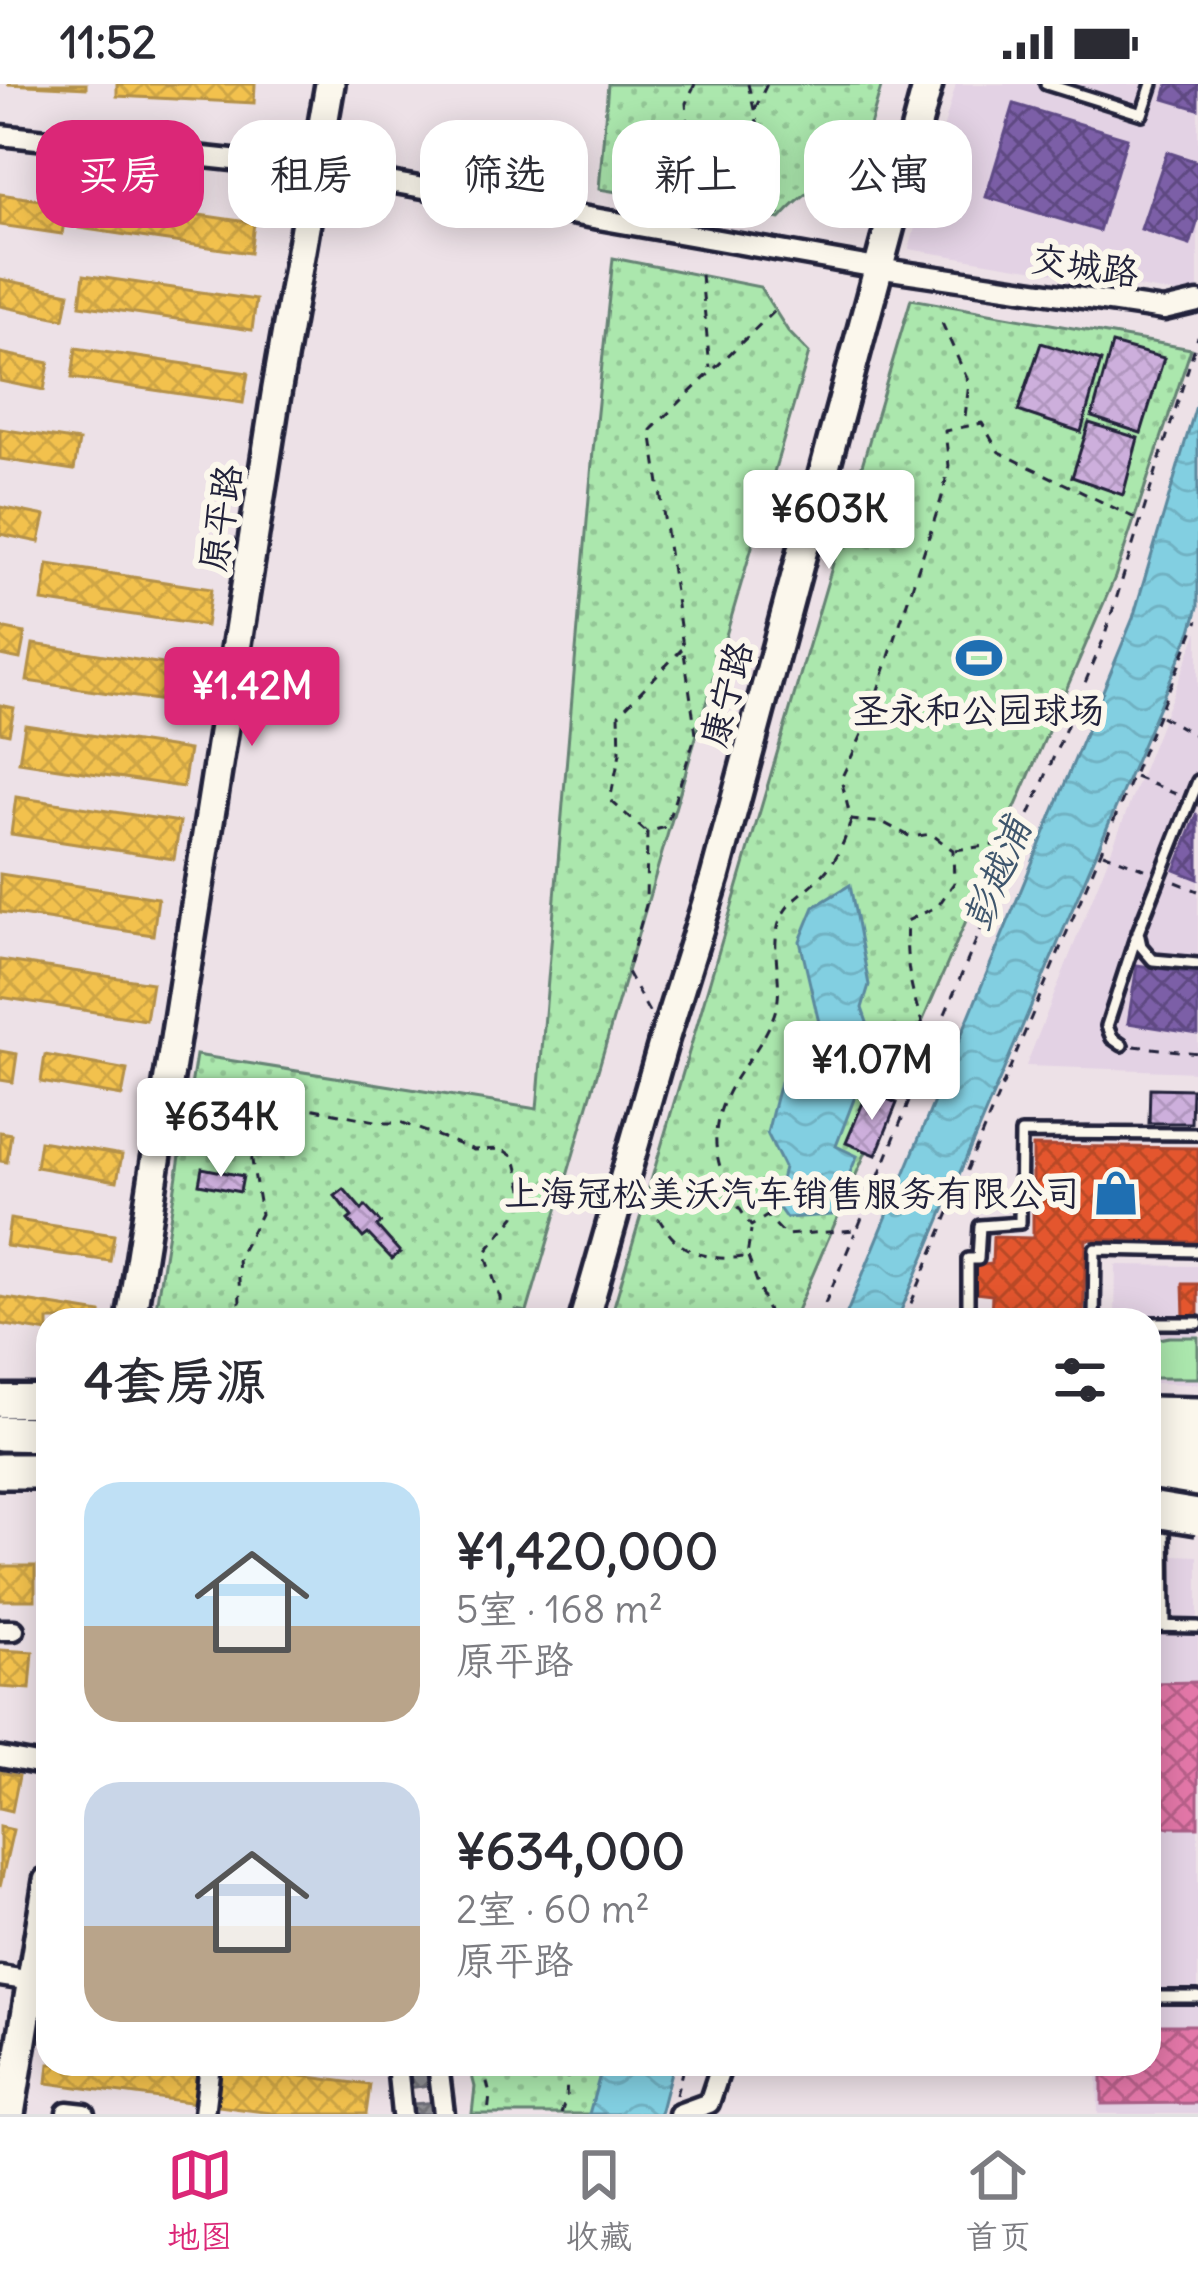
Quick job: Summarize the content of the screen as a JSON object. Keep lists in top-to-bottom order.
{
  "streets": {
    "street": ["交城路", "原平路", "康宁路"]
  },
  "crossings": [
    ["交城路", "康宁路"]
  ],
  "water": ["彭越浦"],
  "places": {
    "sports": ["圣永和公园球场"],
    "shop": ["上海冠松美沃汽车销售服务有限公司"]
  },
  "page": {
    "status": "11:52",
    "chip": [
      "买房",
      "租房",
      "筛选",
      "新上",
      "公寓"
    ],
    "price": [
      "¥603K",
      "¥1.42M",
      "¥1.07M",
      "¥634K"
    ],
    "heading": "4套房源",
    "list": [
      {
        "name": "¥1,420,000",
        "note": "5室 · 168 m² · 原平路"
      },
      {
        "name": "¥634,000",
        "note": "2室 · 60 m² · 原平路"
      }
    ],
    "tabs": ["地图", "收藏", "首页"]
  }
}
